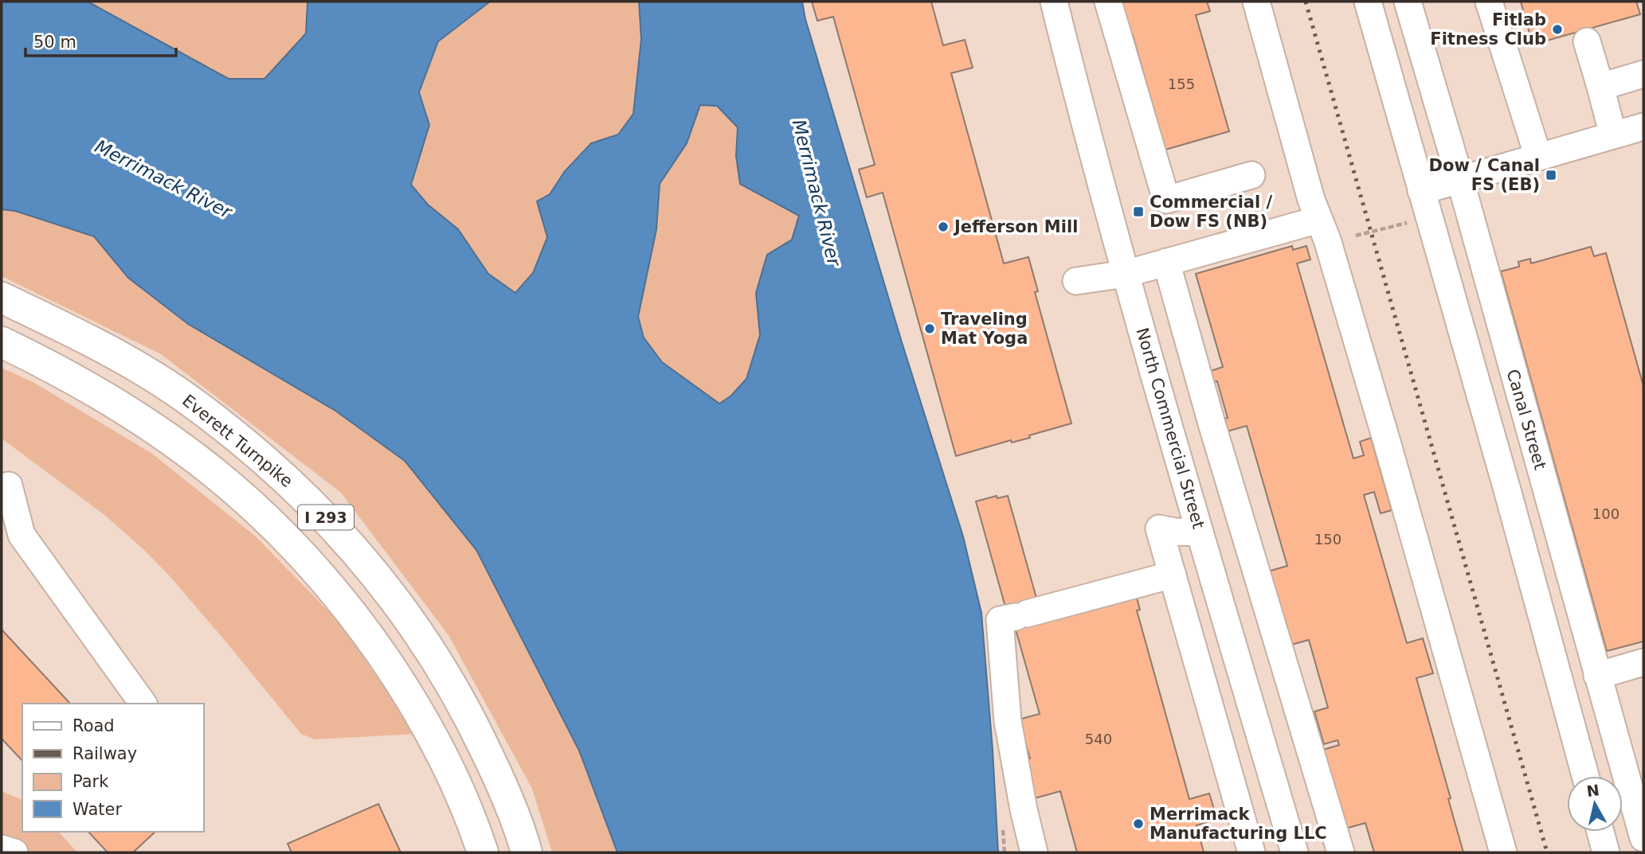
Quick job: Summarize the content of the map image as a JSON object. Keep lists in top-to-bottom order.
{
  "streets": {
    "highway": ["Everett Turnpike", "I 293"],
    "street": ["Canal Street", "North Commercial Street"]
  },
  "water": ["Merrimack River"],
  "places": {
    "other": [
      "Fitlab Fitness Club",
      "Jefferson Mill",
      "Traveling Mat Yoga",
      "Merrimack Manufacturing LLC"
    ],
    "transit": ["Dow / Canal FS (EB)", "Commercial / Dow FS (NB)"]
  },
  "house_numbers": [
    "155",
    "100",
    "150",
    "540"
  ],
  "legend": [
    "Road",
    "Railway",
    "Park",
    "Water"
  ],
  "scale_bar": "50 m",
  "north": "top"
}
